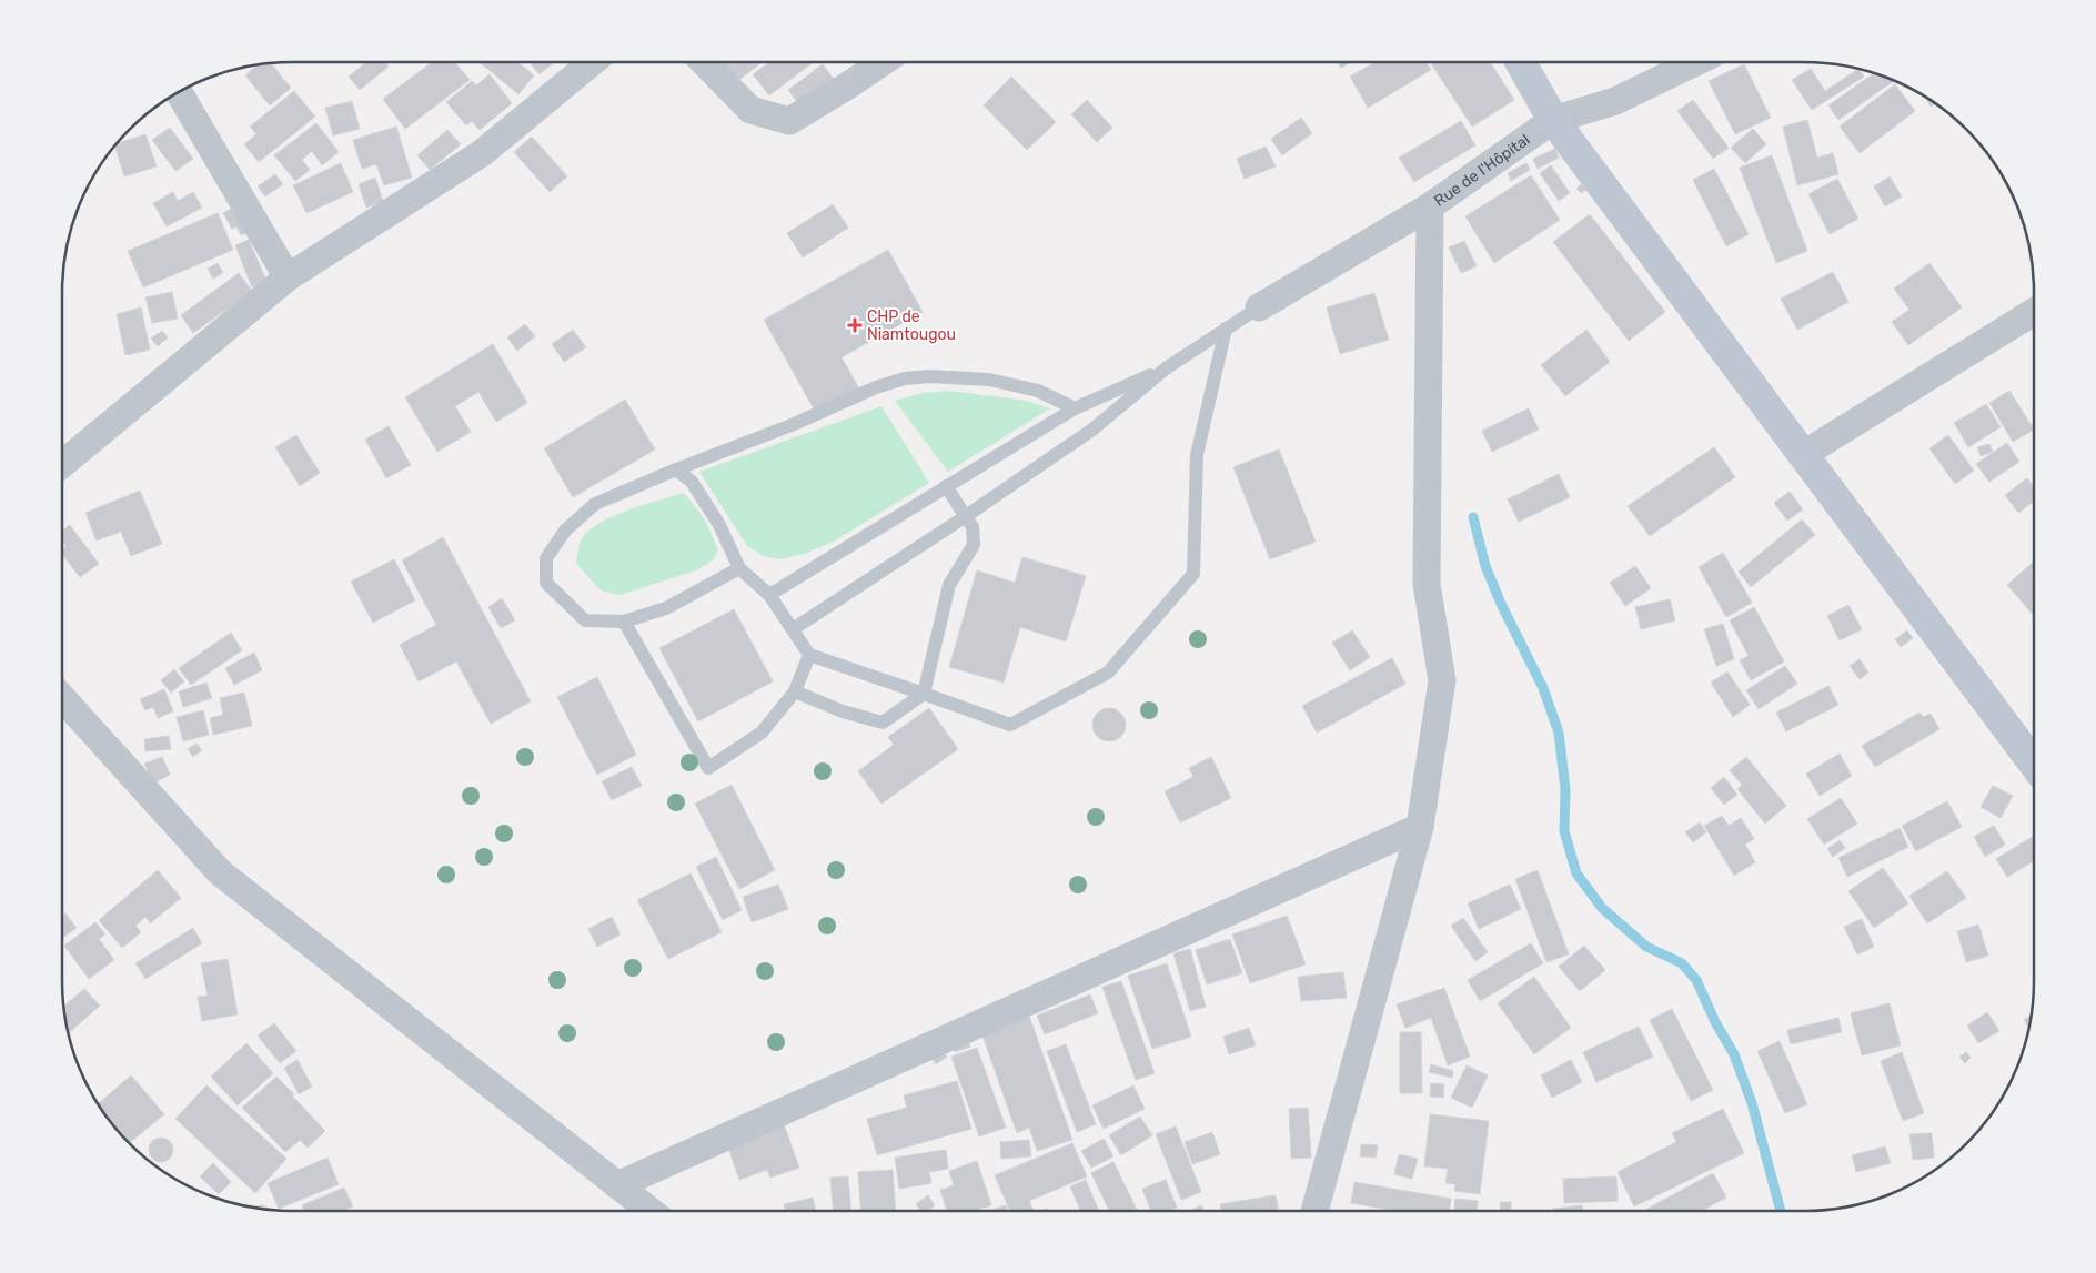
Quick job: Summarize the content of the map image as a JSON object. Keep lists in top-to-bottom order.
{
  "streets": {
    "street": ["Rue de l'Hôpital"]
  },
  "places": {
    "health": ["CHP de Niamtougou"]
  }
}
